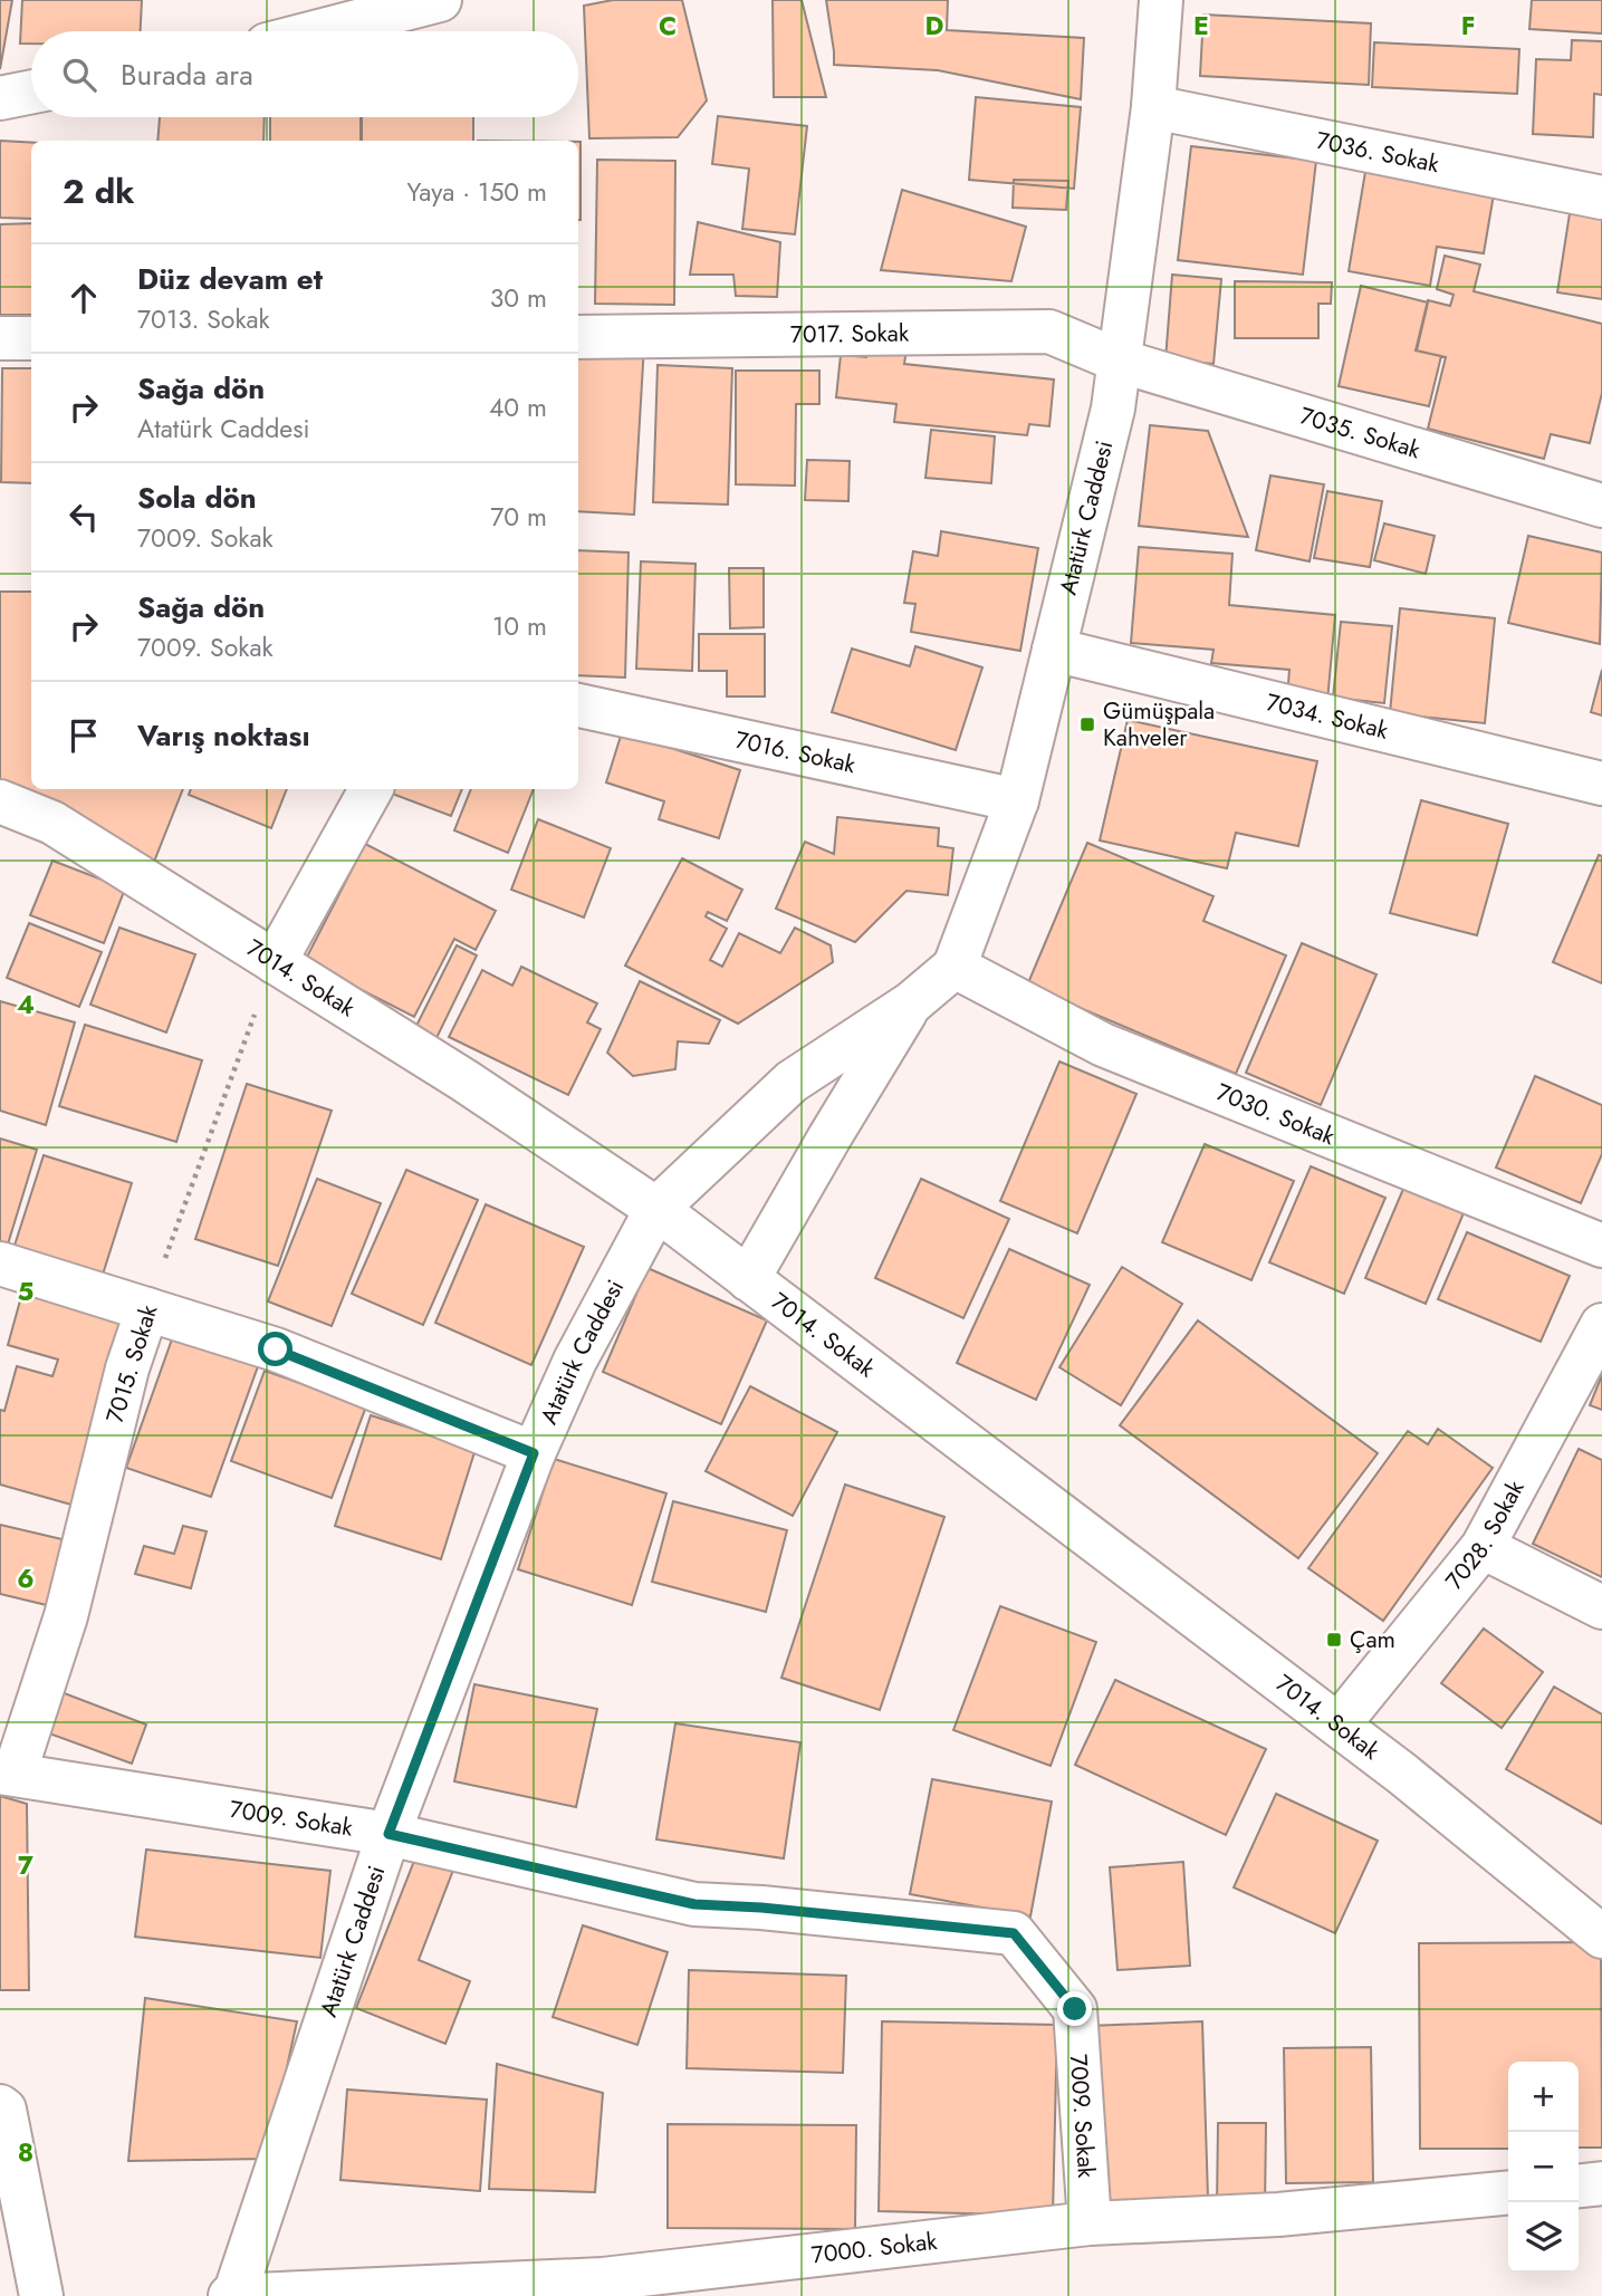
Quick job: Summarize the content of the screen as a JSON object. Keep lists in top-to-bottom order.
{
  "streets": {
    "street": [
      "7036. Sokak",
      "7017. Sokak",
      "7035. Sokak",
      "Atatürk Caddesi",
      "7034. Sokak",
      "7016. Sokak",
      "7014. Sokak",
      "7030. Sokak",
      "7015. Sokak",
      "7028. Sokak",
      "7009. Sokak",
      "7000. Sokak"
    ]
  },
  "crossings": [
    ["7036. Sokak", "Atatürk Caddesi"],
    ["7017. Sokak", "7035. Sokak"],
    ["7017. Sokak", "Atatürk Caddesi"],
    ["7035. Sokak", "Atatürk Caddesi"],
    ["Atatürk Caddesi", "7034. Sokak"],
    ["Atatürk Caddesi", "7016. Sokak"],
    ["Atatürk Caddesi", "7014. Sokak"],
    ["Atatürk Caddesi", "7030. Sokak"],
    ["Atatürk Caddesi", "7009. Sokak"],
    ["Atatürk Caddesi", "7000. Sokak"],
    ["7014. Sokak", "7015. Sokak"],
    ["7014. Sokak", "7028. Sokak"],
    ["7015. Sokak", "7009. Sokak"],
    ["7009. Sokak", "7000. Sokak"]
  ],
  "places": {
    "transit": ["Gümüşpala Kahveler", "Çam"]
  },
  "page": {
    "search": "Burada ara",
    "heading": ["2 dk", "Yaya · 150 m"],
    "list": [
      ["Düz devam et", "7013. Sokak", "30 m"],
      ["Sağa dön", "Atatürk Caddesi", "40 m"],
      ["Sola dön", "7009. Sokak", "70 m"],
      ["Sağa dön", "7009. Sokak", "10 m"],
      "Varış noktası"
    ],
    "map_buttons": ["+", "−"]
  },
  "grid": {
    "columns": [
      "C",
      "D",
      "E",
      "F"
    ],
    "rows": [
      "4",
      "5",
      "6",
      "7",
      "8"
    ]
  }
}
